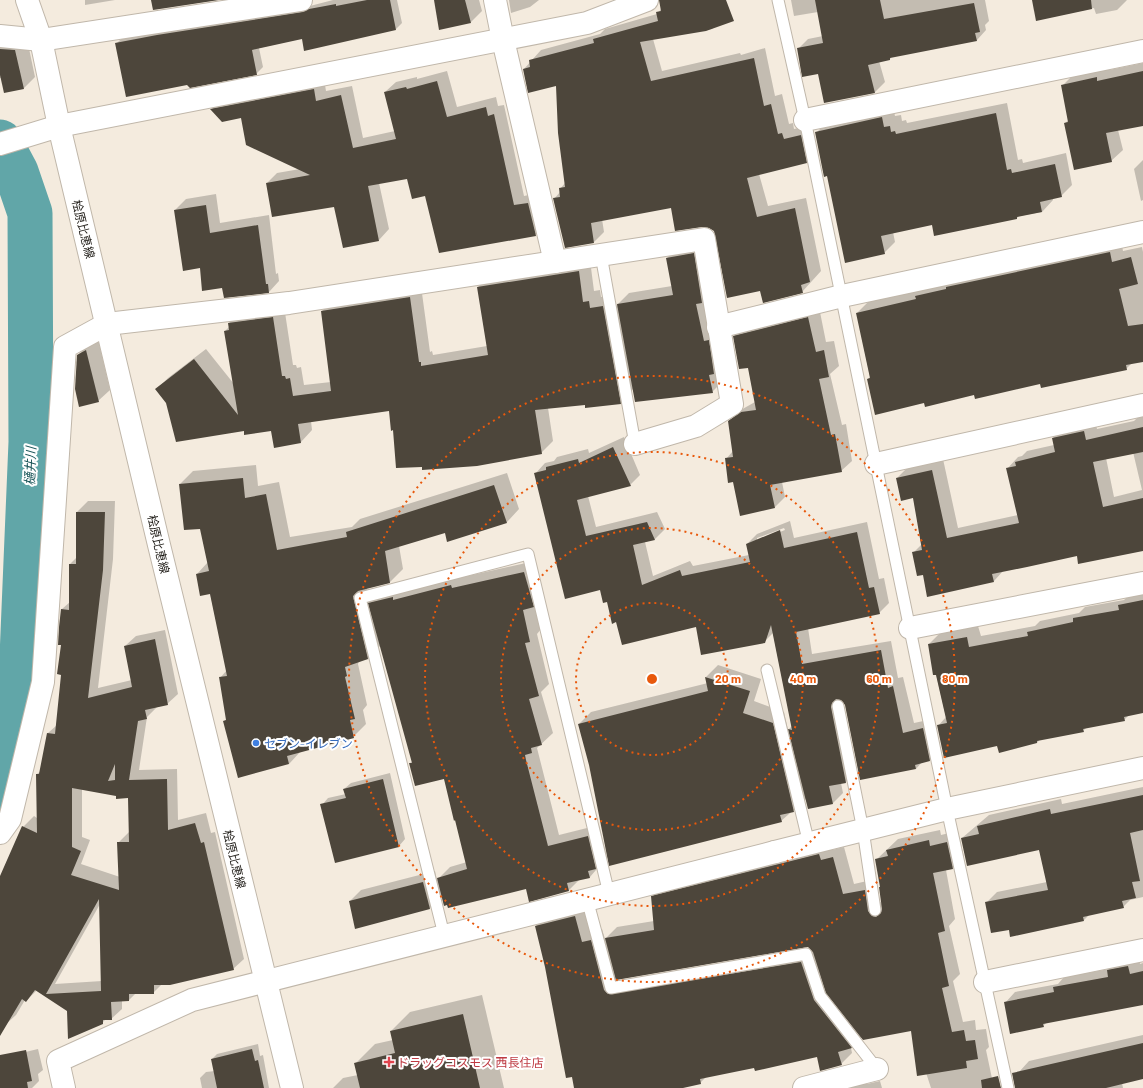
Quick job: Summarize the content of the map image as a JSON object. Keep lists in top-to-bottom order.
{
  "streets": {
    "street": ["桧原比恵線"]
  },
  "water": ["樋井川"],
  "places": {
    "other": ["セブン-イレブン"],
    "health": ["ドラッグコスモス 西長住店"]
  },
  "rings": [
    "20 m",
    "40 m",
    "60 m",
    "80 m"
  ]
}
